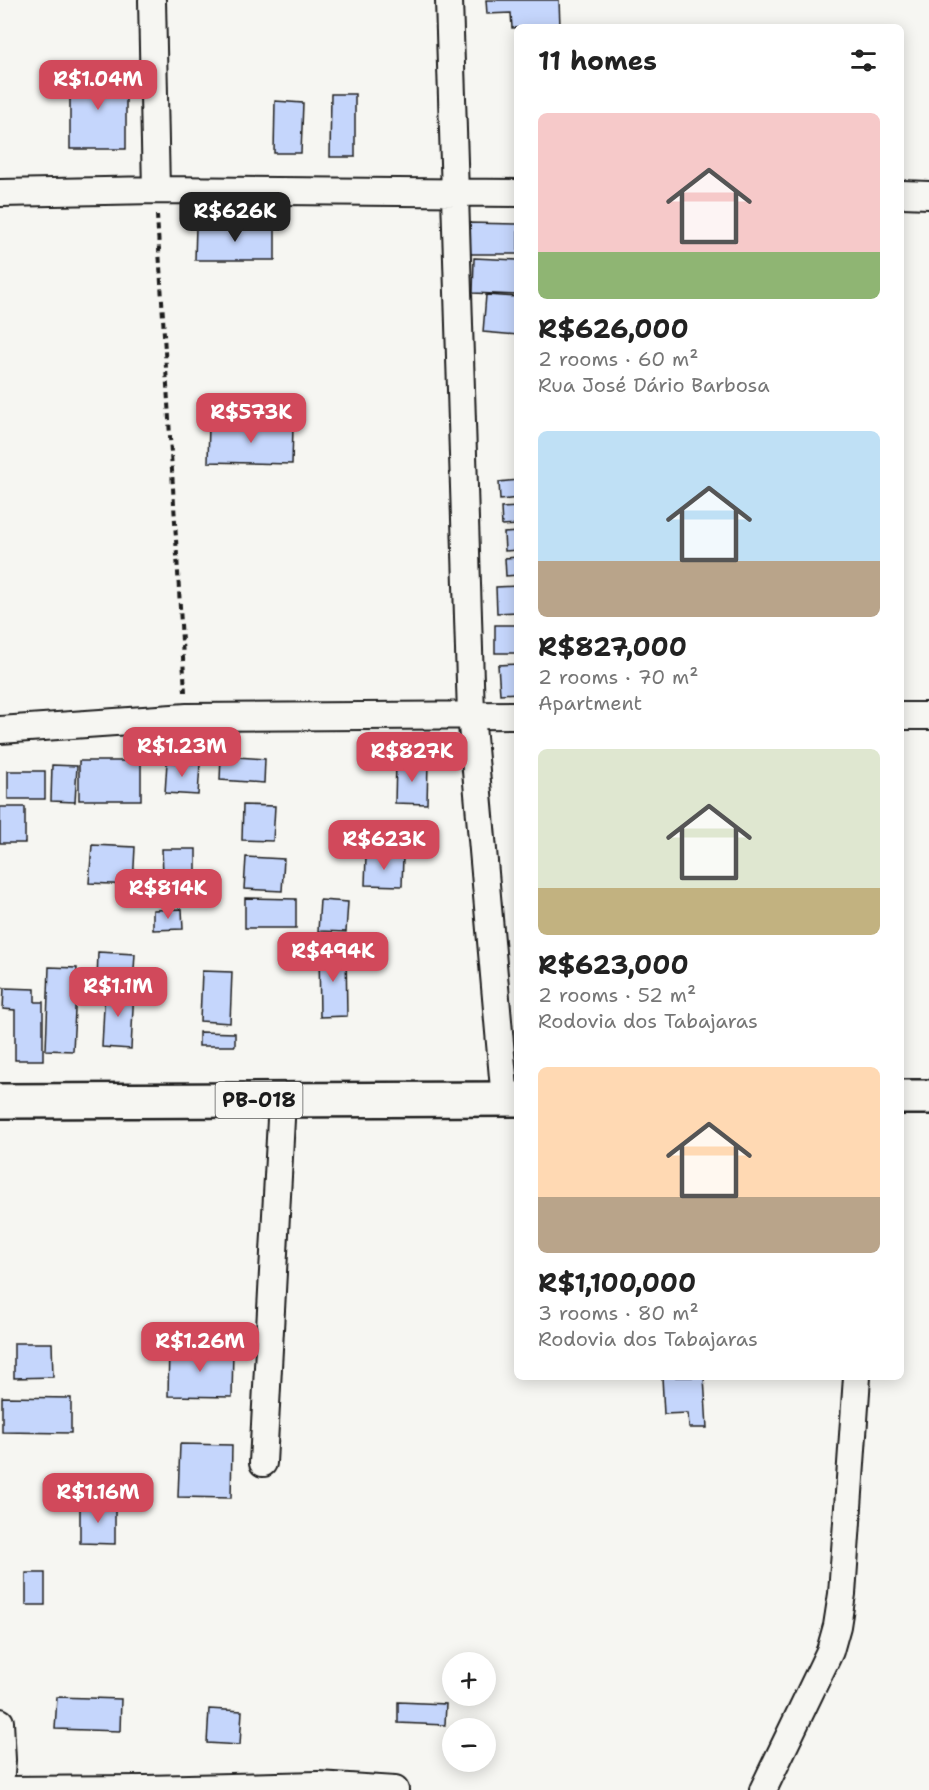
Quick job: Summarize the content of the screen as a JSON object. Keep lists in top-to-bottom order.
{
  "streets": {
    "main road": ["PB-018"]
  },
  "page": {
    "heading": "11 homes",
    "price": [
      "R$1.04M",
      "R$626K",
      "R$573K",
      "R$1.23M",
      "R$827K",
      "R$623K",
      "R$814K",
      "R$494K",
      "R$1.1M",
      "R$1.26M",
      "R$1.16M"
    ],
    "list": [
      {
        "name": "R$626,000",
        "note": "2 rooms · 60 m² · Rua José Dário Barbosa"
      },
      {
        "name": "R$827,000",
        "note": "2 rooms · 70 m² · Apartment"
      },
      {
        "name": "R$623,000",
        "note": "2 rooms · 52 m² · Rodovia dos Tabajaras"
      },
      {
        "name": "R$1,100,000",
        "note": "3 rooms · 80 m² · Rodovia dos Tabajaras"
      }
    ],
    "map_buttons": ["+", "−"]
  }
}
